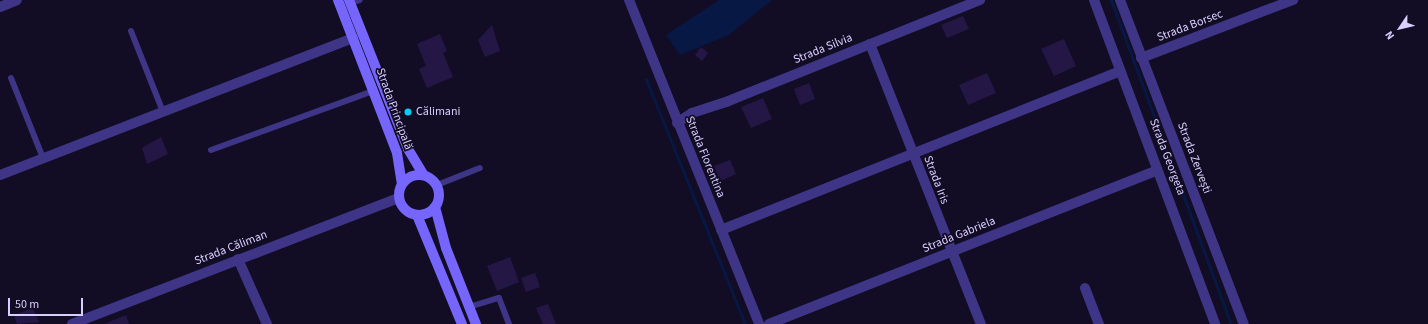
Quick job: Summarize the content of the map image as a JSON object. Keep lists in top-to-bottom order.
{
  "streets": {
    "main road": ["Strada Principală"],
    "street": [
      "Strada Borsec",
      "Strada Silvia",
      "Strada Florentina",
      "Strada Georgeta",
      "Strada Zervești",
      "Strada Iris",
      "Strada Gabriela",
      "Strada Căliman"
    ]
  },
  "crossings": [
    ["Strada Borsec", "Strada Zervești"],
    ["Strada Silvia", "Strada Florentina"],
    ["Strada Silvia", "Strada Iris"],
    ["Strada Principală", "Strada Căliman"],
    ["Strada Georgeta", "Strada Gabriela"],
    ["Strada Iris", "Strada Gabriela"]
  ],
  "places": ["Călimani"],
  "scale_bar": "50 m",
  "north": "bottom left"
}
